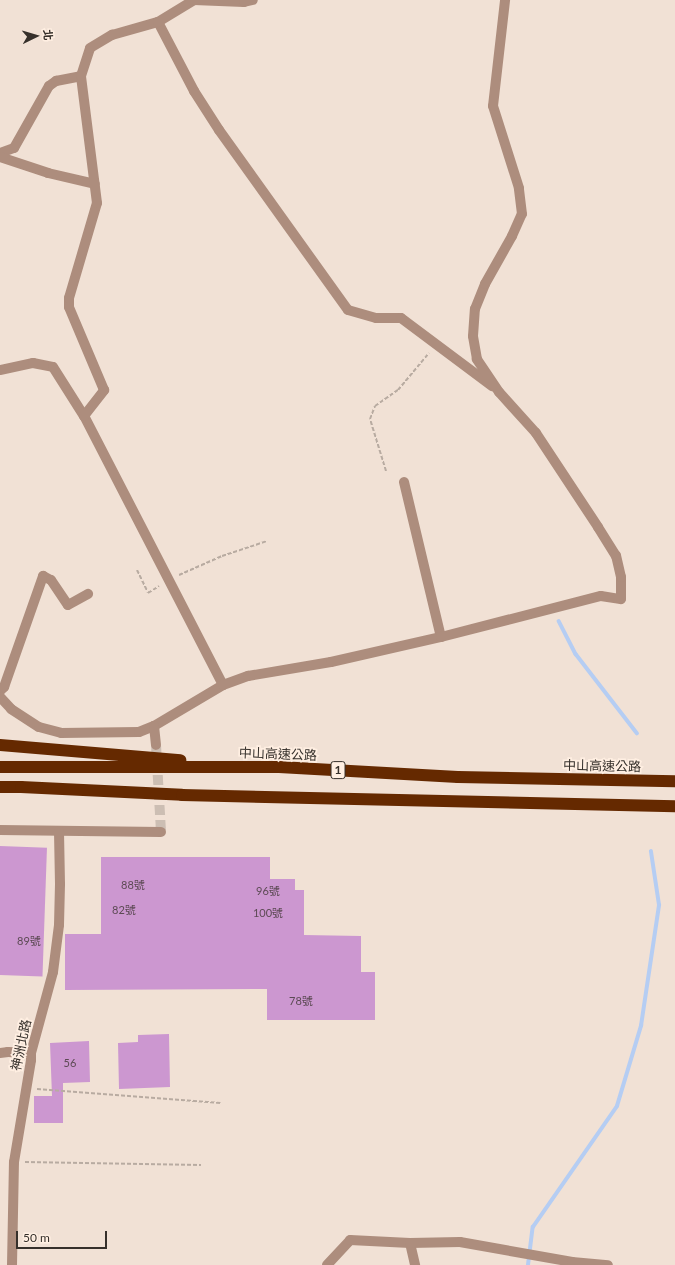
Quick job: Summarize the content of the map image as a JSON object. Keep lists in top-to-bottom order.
{
  "streets": {
    "highway": ["中山高速公路", "1"],
    "street": ["神洲北路"]
  },
  "house_numbers": [
    "88號",
    "96號",
    "82號",
    "100號",
    "89號",
    "78號",
    "56"
  ],
  "scale_bar": "50 m",
  "north": "right"
}
